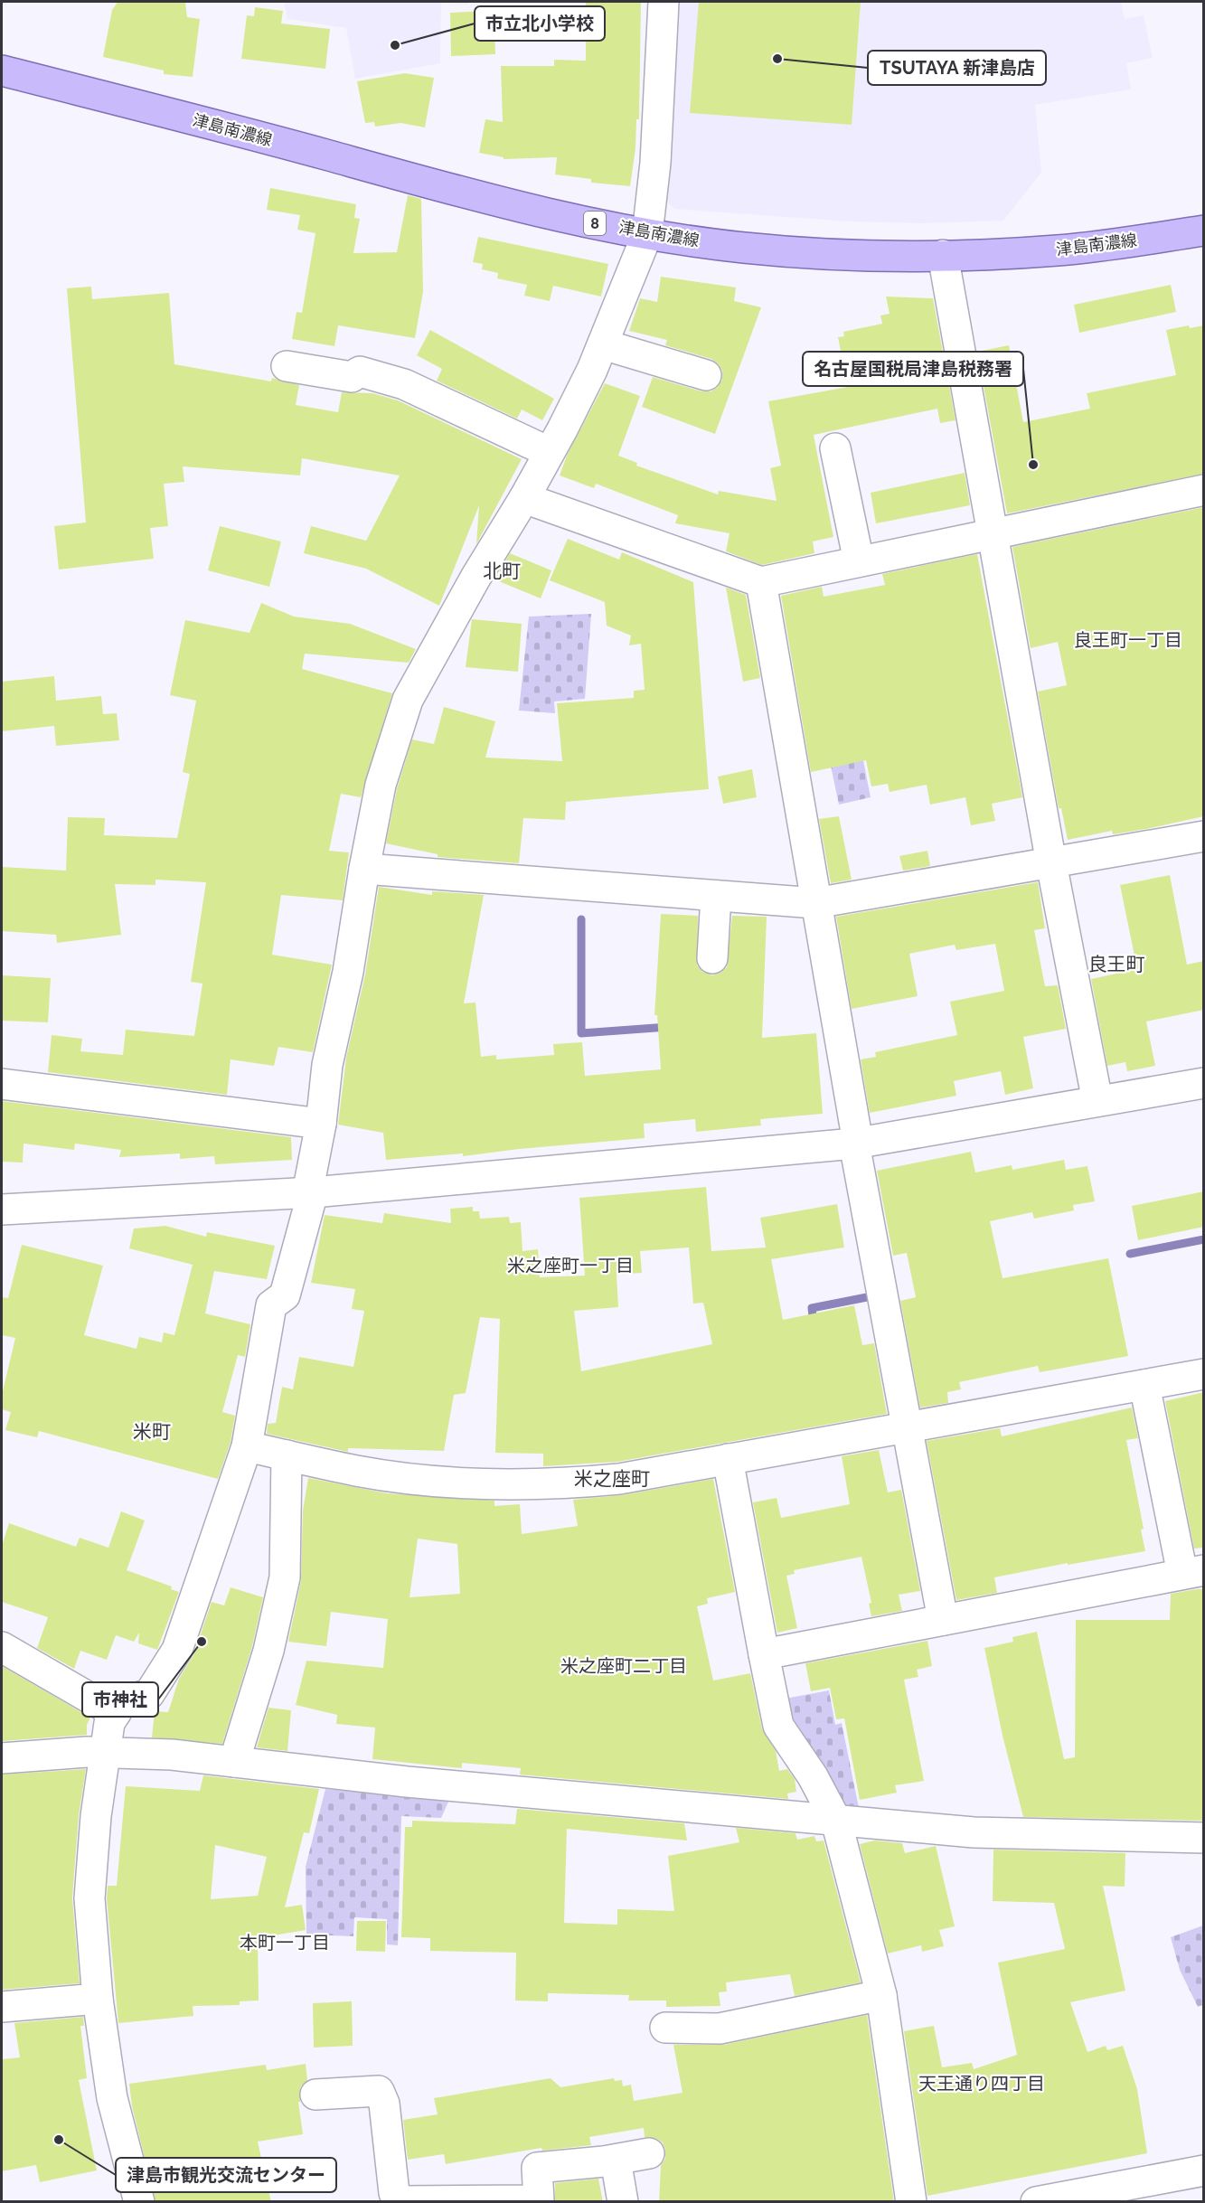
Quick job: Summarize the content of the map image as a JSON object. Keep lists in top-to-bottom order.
{
  "streets": {
    "main road": ["津島南濃線", "8"]
  },
  "districts": [
    "北町",
    "良王町一丁目",
    "良王町",
    "米之座町一丁目",
    "米町",
    "米之座町",
    "米之座町二丁目",
    "本町一丁目",
    "天王通り四丁目"
  ],
  "places": [
    "市立北小学校",
    "TSUTAYA 新津島店",
    "名古屋国税局津島税務署",
    "市神社",
    "津島市観光交流センター"
  ]
}
